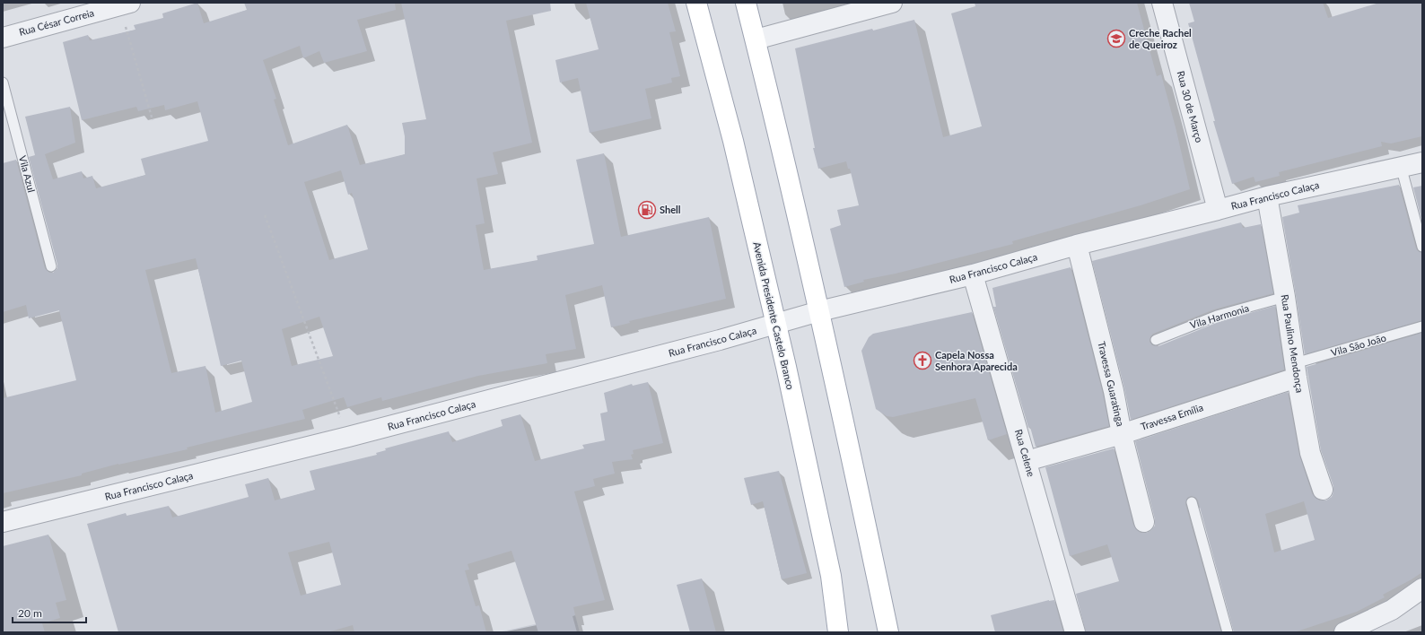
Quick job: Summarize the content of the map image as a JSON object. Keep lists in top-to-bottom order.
{
  "streets": {
    "main road": ["Avenida Presidente Castelo Branco"],
    "street": [
      "Rua César Correia",
      "Rua 30 de Março",
      "Rua Francisco Calaça",
      "Rua Paulino Mendonça",
      "Travessa Guaratinga",
      "Travessa Emília",
      "Rua Celene"
    ],
    "lane": ["Vila Azul", "Vila Harmonia", "Vila São João"]
  },
  "crossings": [
    ["Rua 30 de Março", "Rua Francisco Calaça"],
    ["Rua Francisco Calaça", "Avenida Presidente Castelo Branco"],
    ["Rua Francisco Calaça", "Rua Paulino Mendonça"],
    ["Rua Francisco Calaça", "Travessa Guaratinga"],
    ["Rua Francisco Calaça", "Rua Celene"],
    ["Vila Harmonia", "Rua Paulino Mendonça"],
    ["Rua Paulino Mendonça", "Vila São João"],
    ["Rua Paulino Mendonça", "Travessa Emília"],
    ["Vila São João", "Travessa Emília"],
    ["Travessa Guaratinga", "Travessa Emília"],
    ["Travessa Emília", "Rua Celene"]
  ],
  "places": {
    "school or university": ["Creche Rachel de Queiroz"],
    "fuel station": ["Shell"],
    "church": ["Capela Nossa Senhora Aparecida"]
  },
  "scale_bar": "20 m"
}
